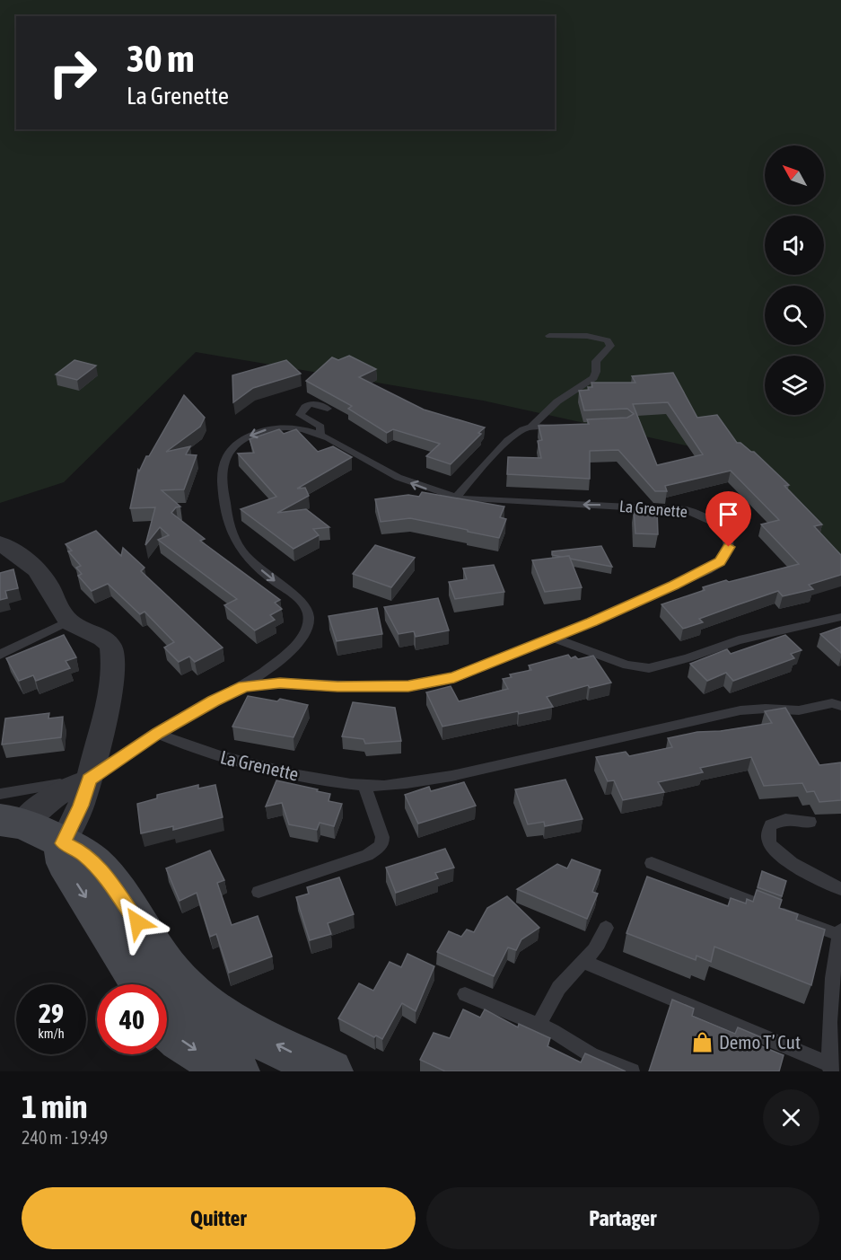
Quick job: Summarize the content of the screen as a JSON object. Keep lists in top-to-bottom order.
{
  "streets": {
    "street": ["La Grenette"]
  },
  "places": {
    "shop": ["Demo T’ Cut"]
  },
  "north": "top left",
  "page": {
    "turn": ["30 m", "La Grenette"],
    "speed": "29 km/h",
    "limit": "40",
    "heading": ["1 min", "240 m · 19:49"],
    "buttons": ["Quitter", "Partager"]
  }
}
